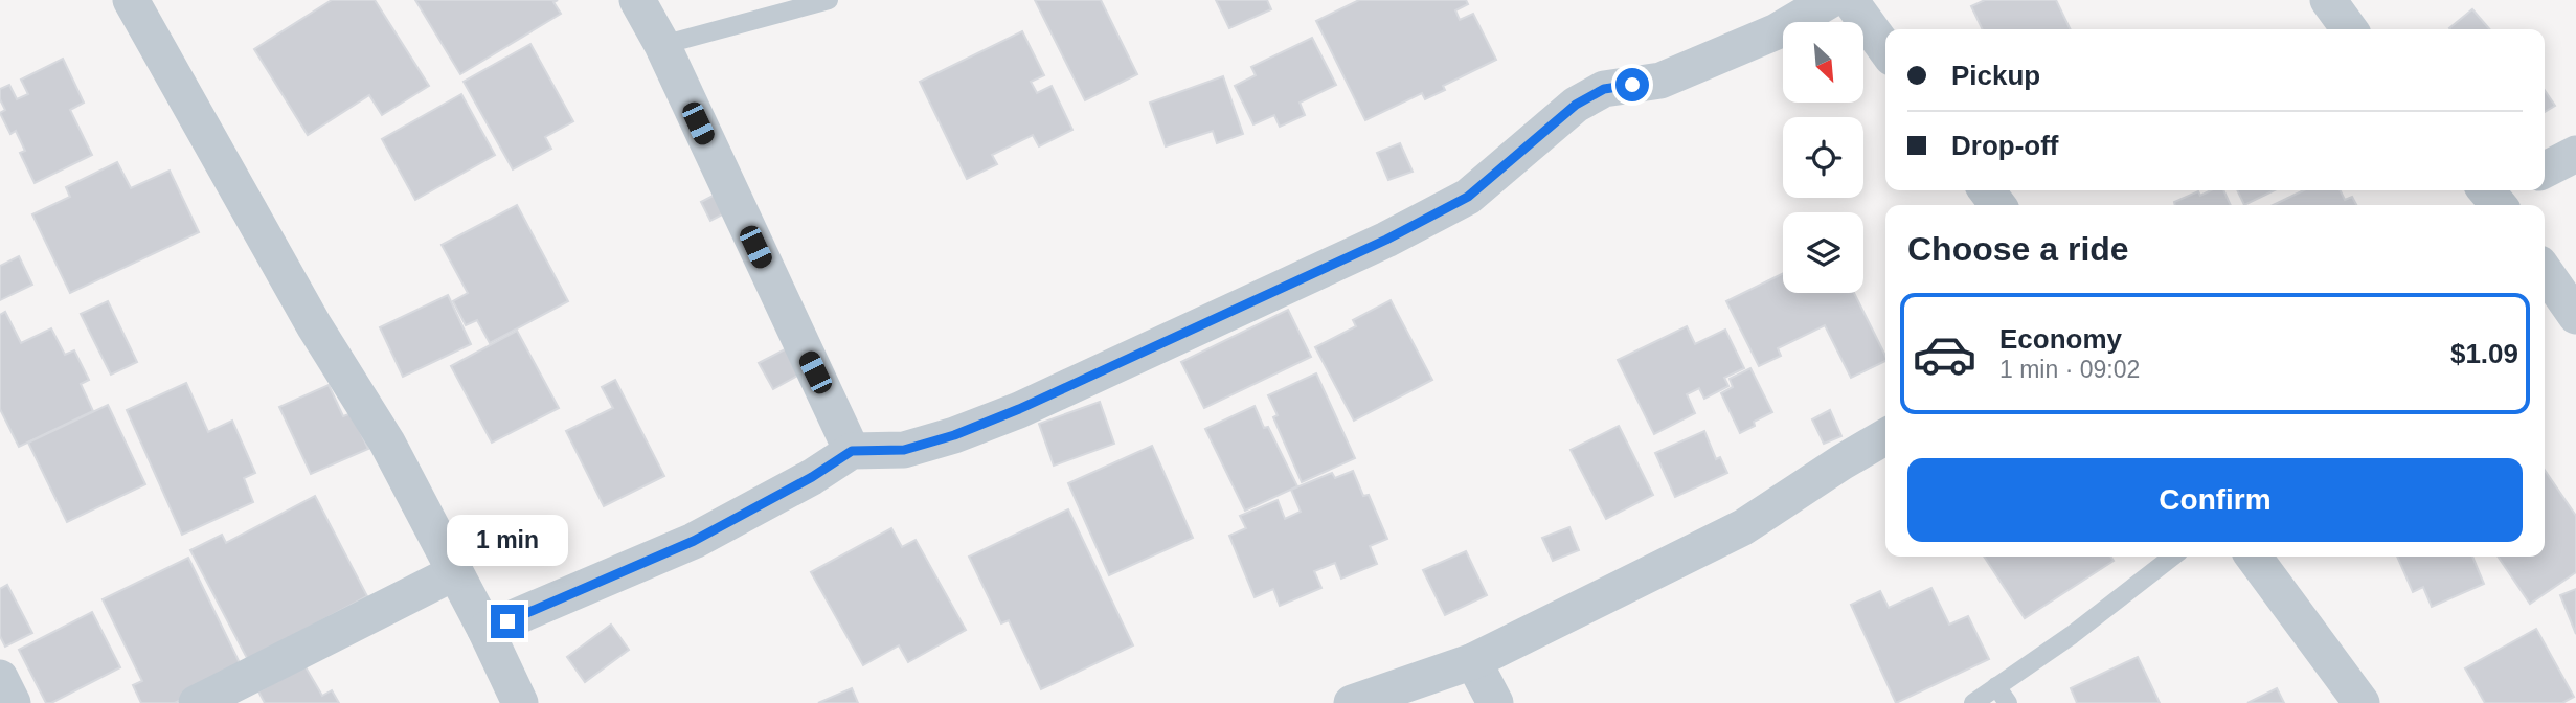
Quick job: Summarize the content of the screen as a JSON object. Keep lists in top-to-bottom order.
{
  "north": "bottom right",
  "page": {
    "banner": ["Pickup", "Drop-off"],
    "heading": "Choose a ride",
    "list": [
      {
        "name": "Economy",
        "note": "1 min · 09:02",
        "value": "$1.09"
      }
    ],
    "buttons": "Confirm",
    "bubble": "1 min"
  }
}
